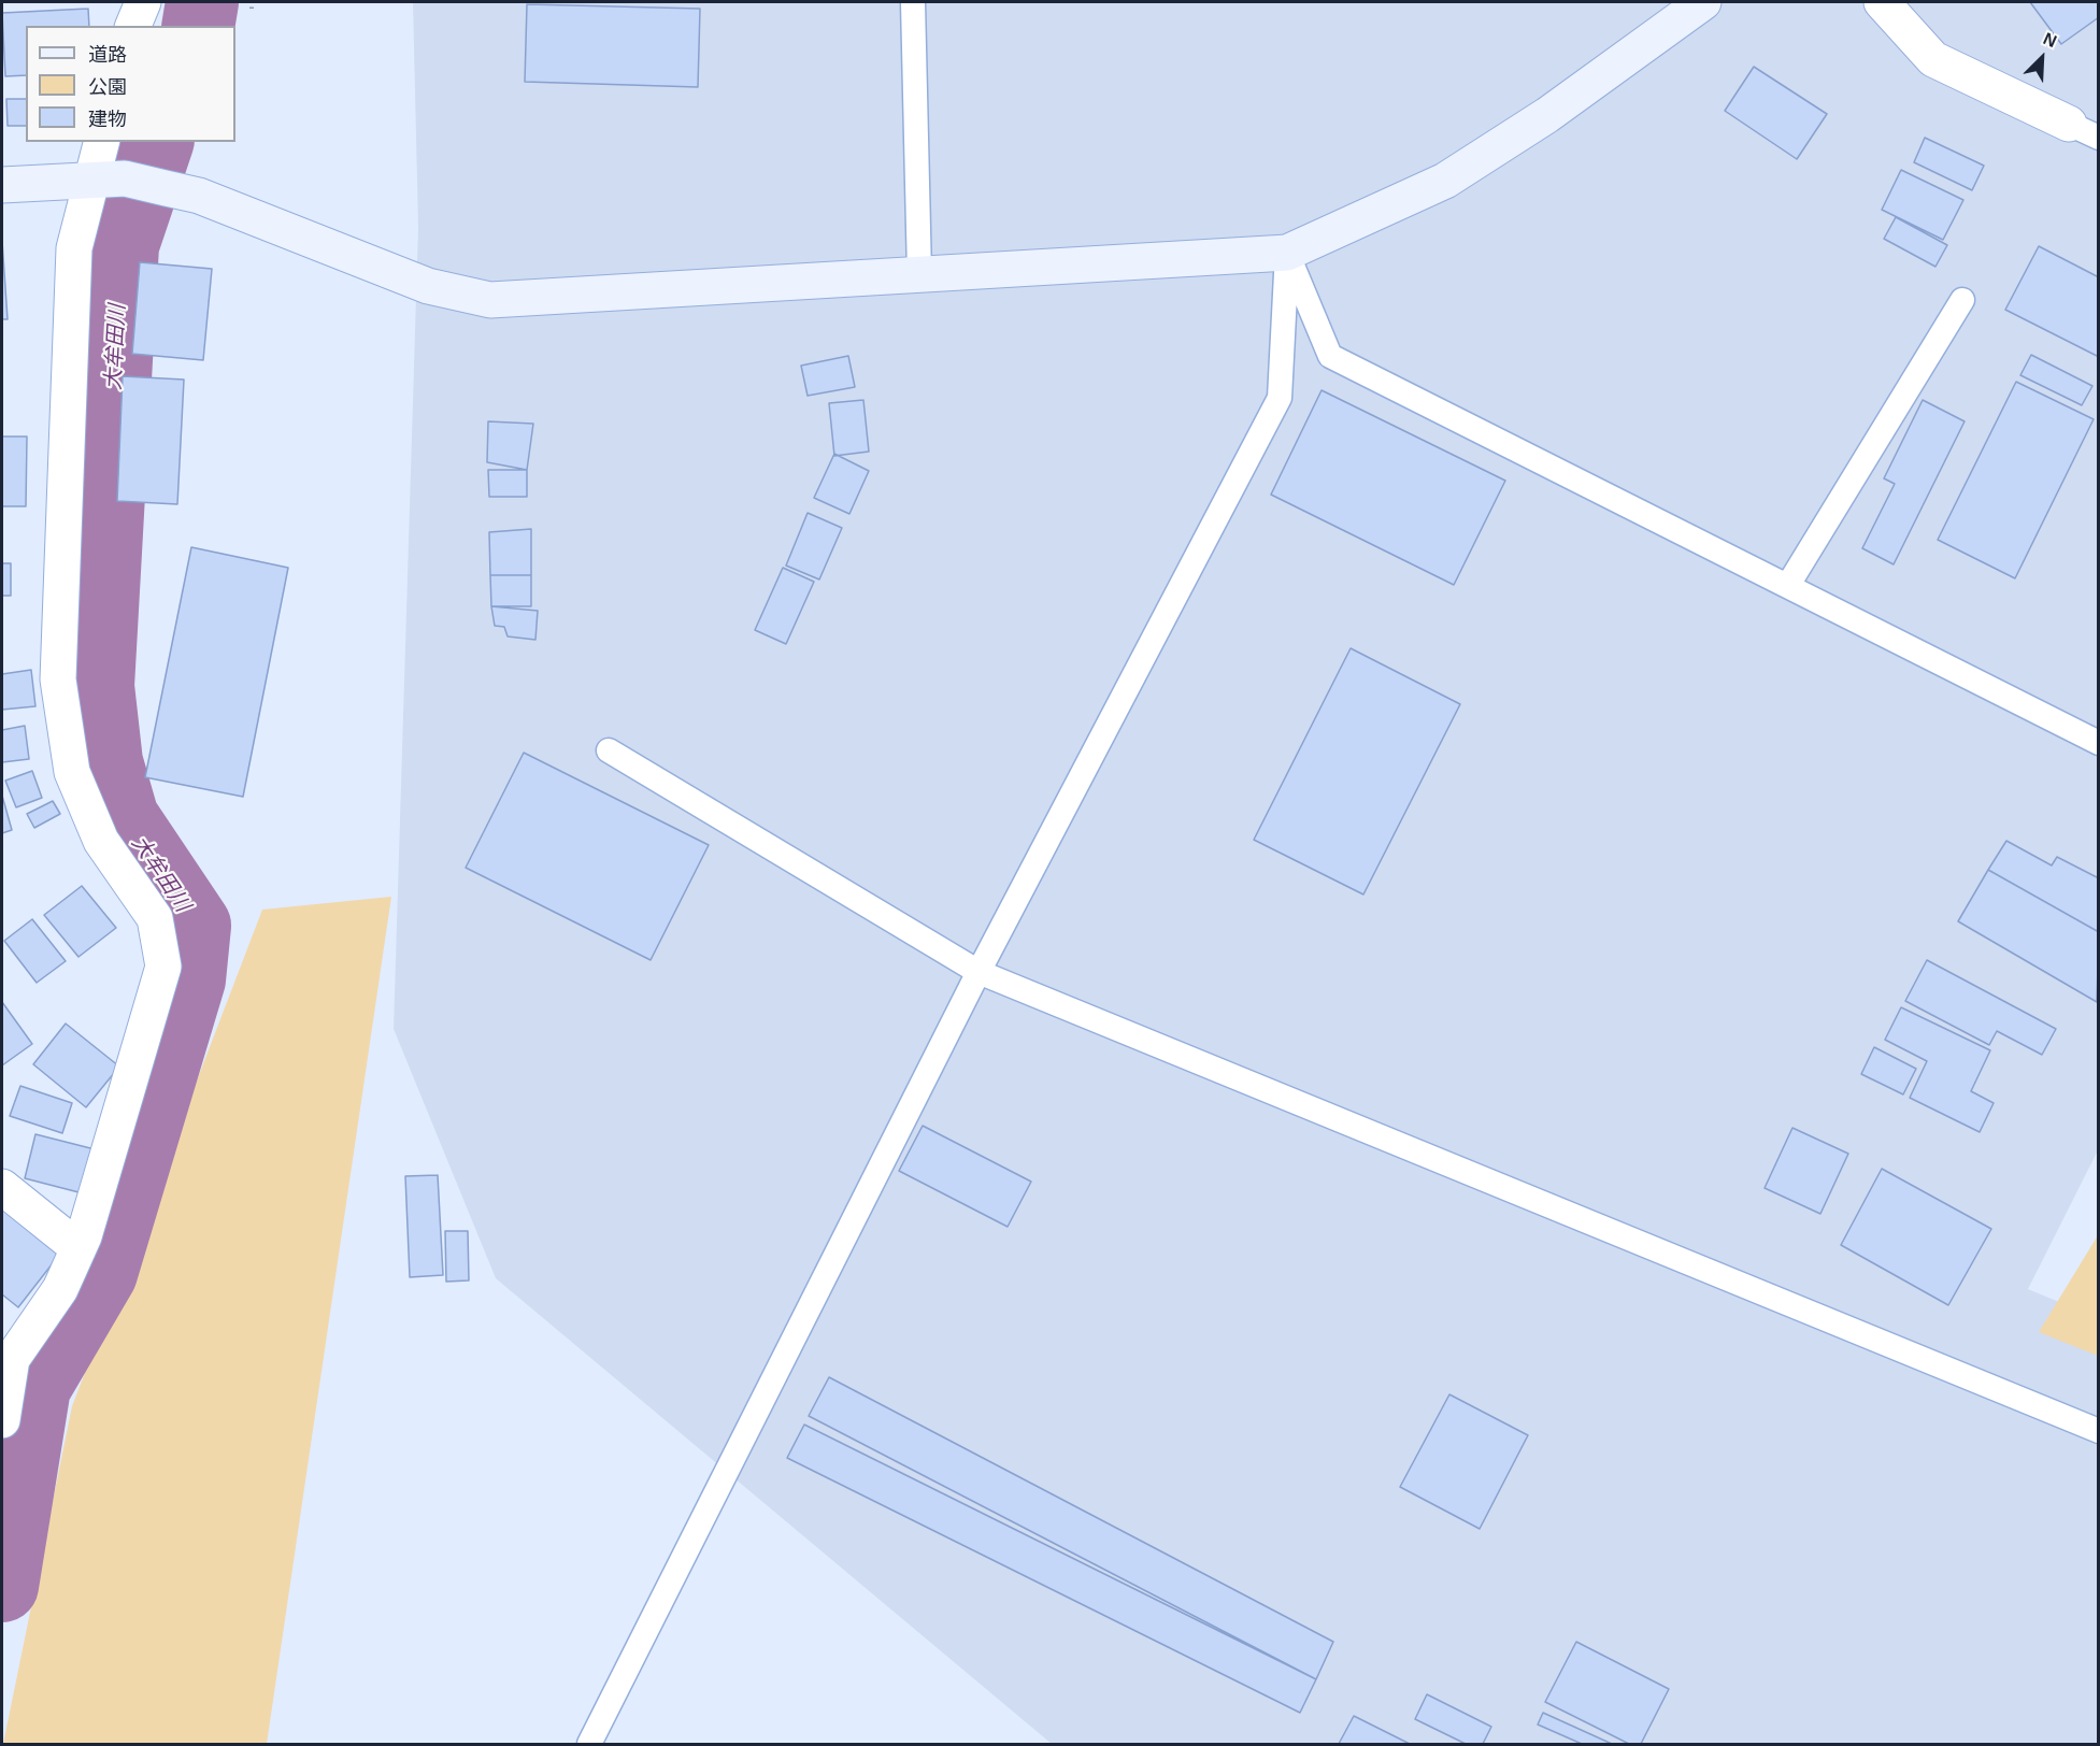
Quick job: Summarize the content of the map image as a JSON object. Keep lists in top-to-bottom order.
{
  "water": ["大牟田川"],
  "legend": ["道路", "公園", "建物"],
  "north": "top right"
}
